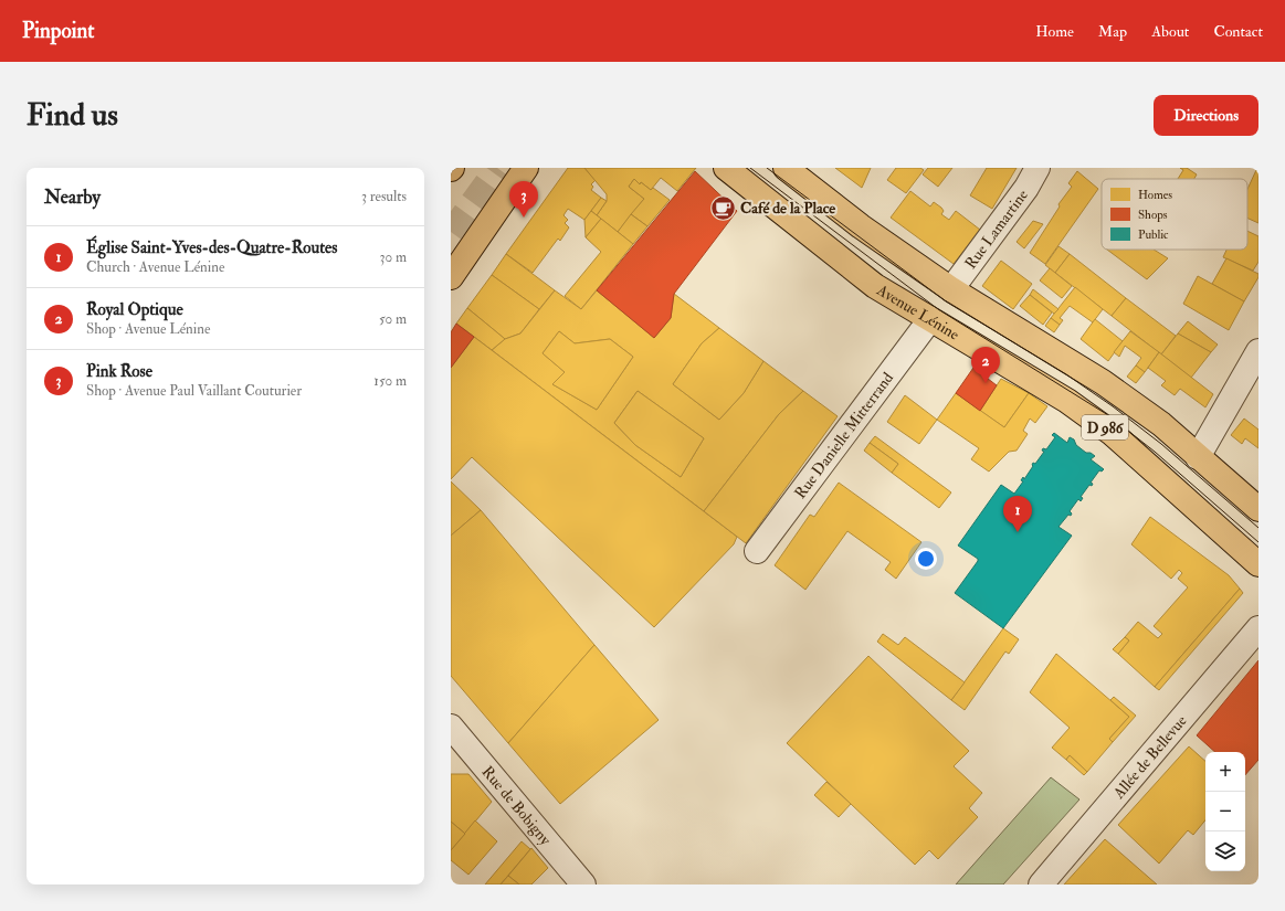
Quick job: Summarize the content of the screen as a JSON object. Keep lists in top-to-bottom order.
{
  "streets": {
    "main road": ["Avenue Lénine", "D 986"],
    "street": [
      "Rue Lamartine",
      "Rue Danielle Mitterrand",
      "Allée de Bellevue",
      "Rue de Bobigny"
    ]
  },
  "crossings": [
    ["Rue Lamartine", "D 986"],
    ["Avenue Lénine", "Rue Danielle Mitterrand"]
  ],
  "places": {
    "cafe": ["Café de la Place"]
  },
  "legend": ["Homes", "Shops", "Public"],
  "page": {
    "header": "Pinpoint",
    "nav": [
      "Home",
      "Map",
      "About",
      "Contact"
    ],
    "buttons": "Directions",
    "title": "Find us",
    "heading": ["Nearby", "3 results"],
    "pins": ["3", "2", "1"],
    "list": [
      {
        "mark": "1",
        "name": "Église Saint-Yves-des-Quatre-Routes",
        "note": "Church · Avenue Lénine",
        "value": "30 m"
      },
      {
        "mark": "2",
        "name": "Royal Optique",
        "note": "Shop · Avenue Lénine",
        "value": "50 m"
      },
      {
        "mark": "3",
        "name": "Pink Rose",
        "note": "Shop · Avenue Paul Vaillant Couturier",
        "value": "150 m"
      }
    ],
    "map_buttons": ["+", "−"]
  }
}
